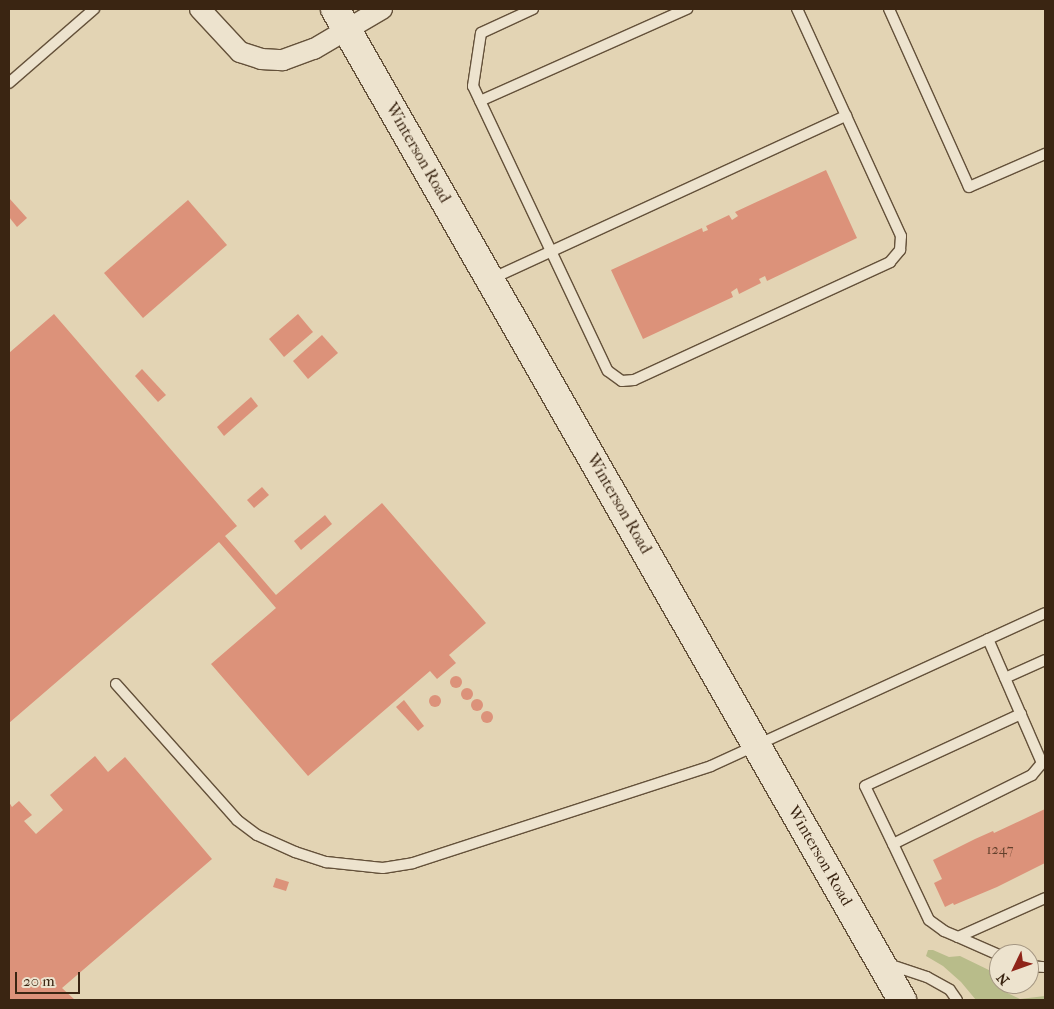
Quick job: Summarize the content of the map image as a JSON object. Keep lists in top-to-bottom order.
{
  "streets": {
    "street": ["Winterson Road"]
  },
  "house_numbers": ["1247"],
  "scale_bar": "20 m",
  "north": "bottom left"
}
